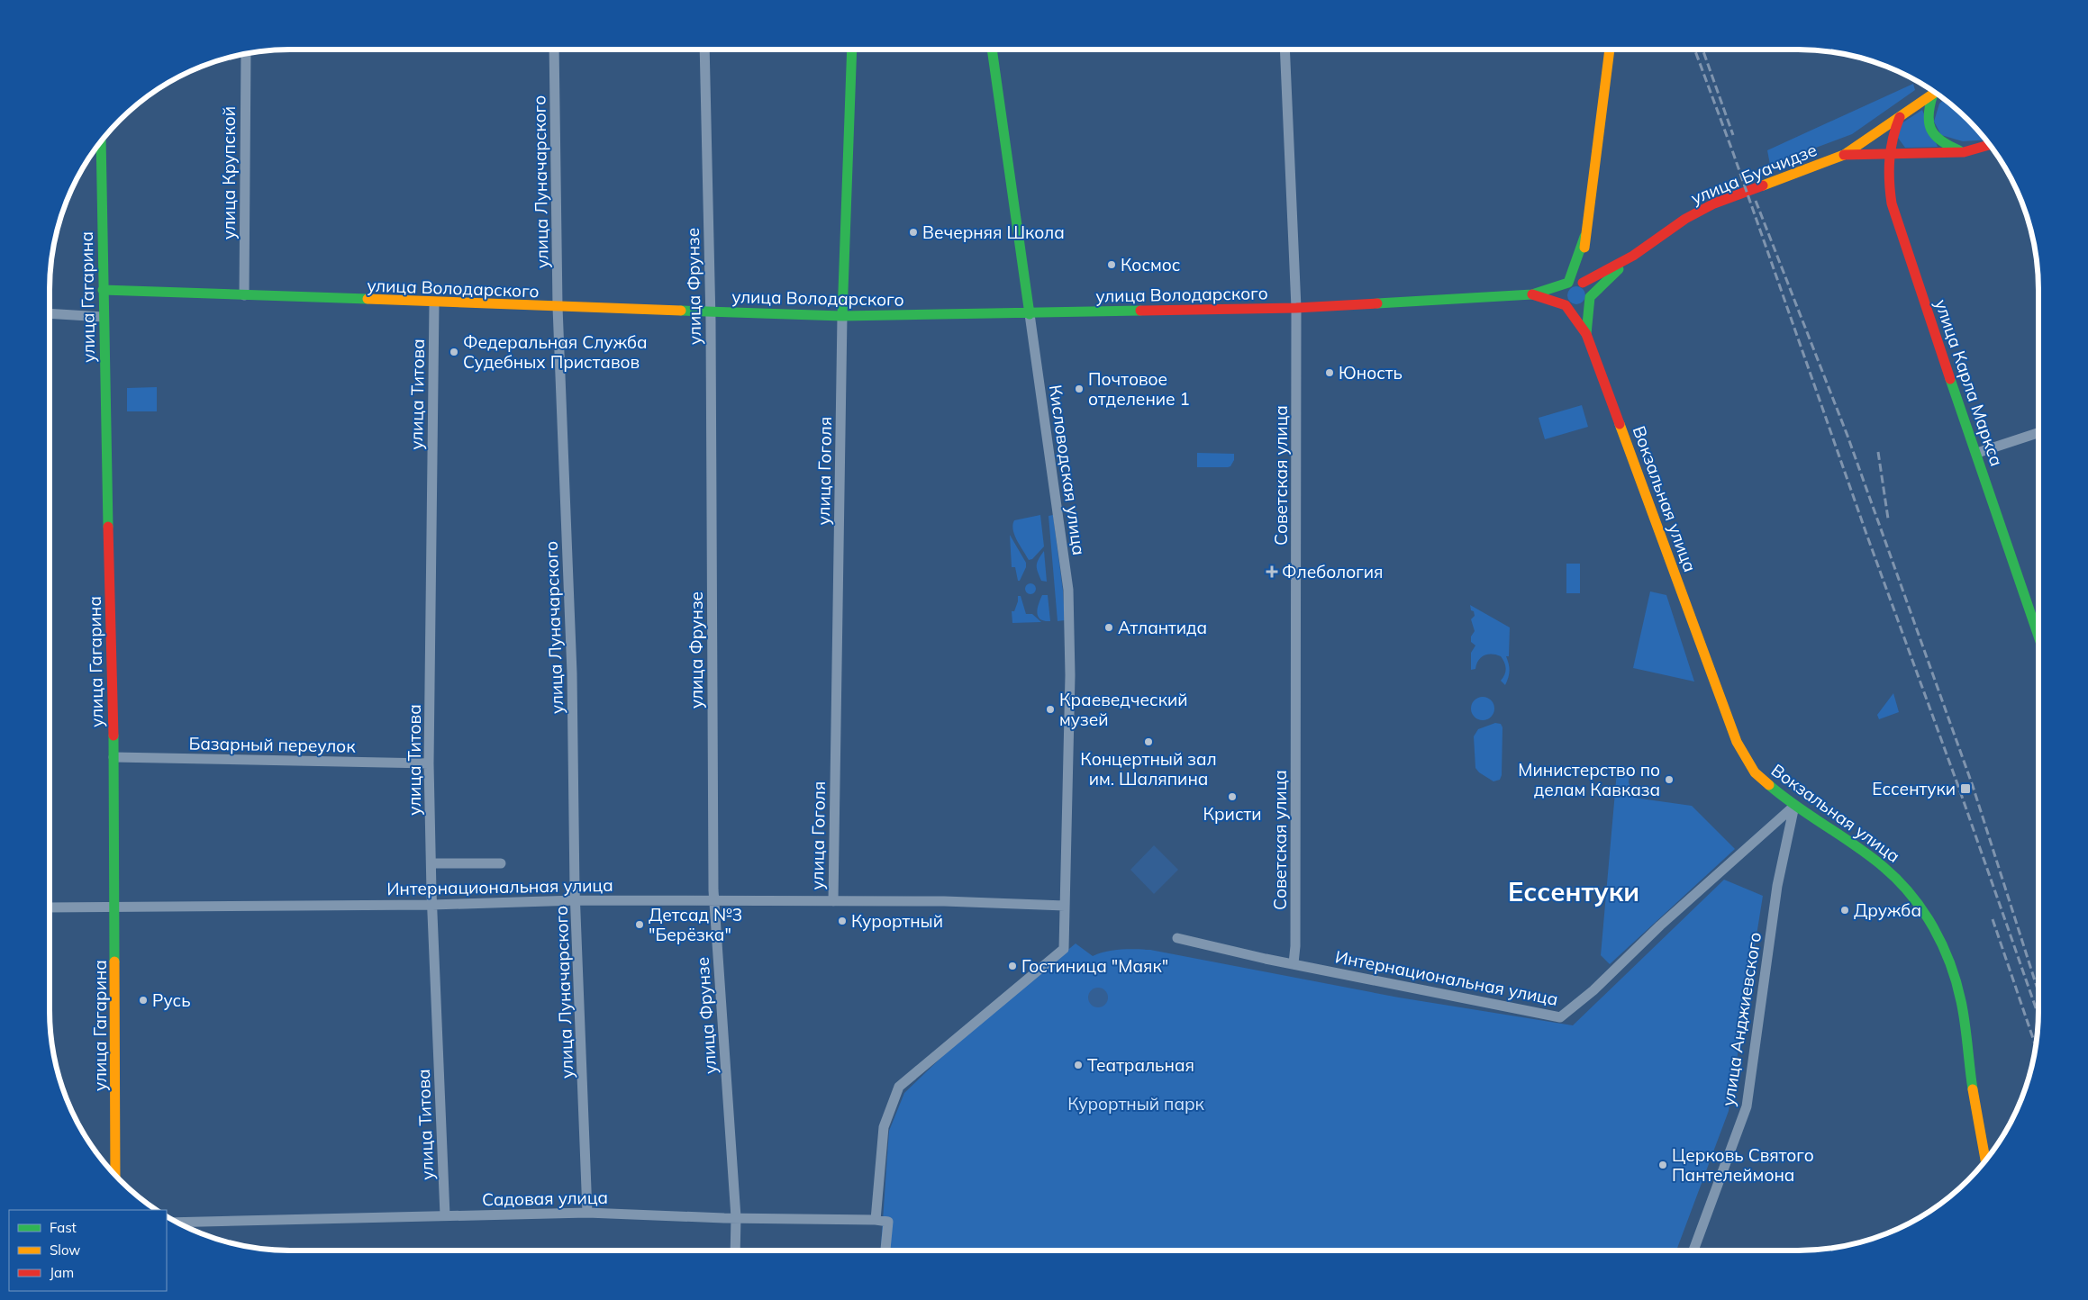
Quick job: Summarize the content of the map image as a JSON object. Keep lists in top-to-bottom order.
{
  "streets": {
    "main road": [
      "улица Буачидзе",
      "улица Володарского",
      "улица Гагарина",
      "улица Карла Маркса",
      "Кисловодская улица",
      "улица Гоголя",
      "Вокзальная улица"
    ],
    "street": [
      "улица Крупской",
      "улица Луначарского",
      "улица Фрунзе",
      "улица Титова",
      "Советская улица",
      "Базарный переулок",
      "Интернациональная улица",
      "улица Анджиевского",
      "Садовая улица"
    ]
  },
  "crossings": [
    ["улица Крупской", "улица Володарского"],
    ["улица Буачидзе", "улица Карла Маркса"],
    ["улица Луначарского", "улица Володарского"],
    ["улица Луначарского", "Интернациональная улица"],
    ["улица Луначарского", "Садовая улица"],
    ["улица Фрунзе", "улица Володарского"],
    ["улица Фрунзе", "Интернациональная улица"],
    ["улица Фрунзе", "Садовая улица"],
    ["улица Володарского", "улица Гагарина"],
    ["улица Володарского", "улица Титова"],
    ["улица Володарского", "Кисловодская улица"],
    ["улица Володарского", "улица Гоголя"],
    ["улица Володарского", "Советская улица"],
    ["улица Гагарина", "Базарный переулок"],
    ["улица Гагарина", "Интернациональная улица"],
    ["улица Титова", "Базарный переулок"],
    ["улица Титова", "Интернациональная улица"],
    ["улица Титова", "Садовая улица"],
    ["Кисловодская улица", "Интернациональная улица"],
    ["Кисловодская улица", "Садовая улица"],
    ["улица Гоголя", "Интернациональная улица"],
    ["Советская улица", "Интернациональная улица"],
    ["Вокзальная улица", "Интернациональная улица"],
    ["Вокзальная улица", "улица Анджиевского"],
    ["Интернациональная улица", "улица Анджиевского"]
  ],
  "districts": ["Ессентуки"],
  "parks": ["Курортный парк"],
  "places": {
    "other": [
      "Вечерняя Школа",
      "Космос",
      "Федеральная Служба Судебных Приставов",
      "Юность",
      "Почтовое отделение 1",
      "Атлантида",
      "Краеведческий музей",
      "Концертный зал им. Шаляпина",
      "Министерство по делам Кавказа",
      "Кристи",
      "Дружба",
      "Курортный",
      "Детсад №3 \"Берёзка\"",
      "Гостиница \"Маяк\"",
      "Русь",
      "Театральная",
      "Церковь Святого Пантелеймона"
    ],
    "health": ["Флебология"],
    "transit": ["Ессентуки"]
  },
  "legend": ["Fast", "Slow", "Jam"]
}
